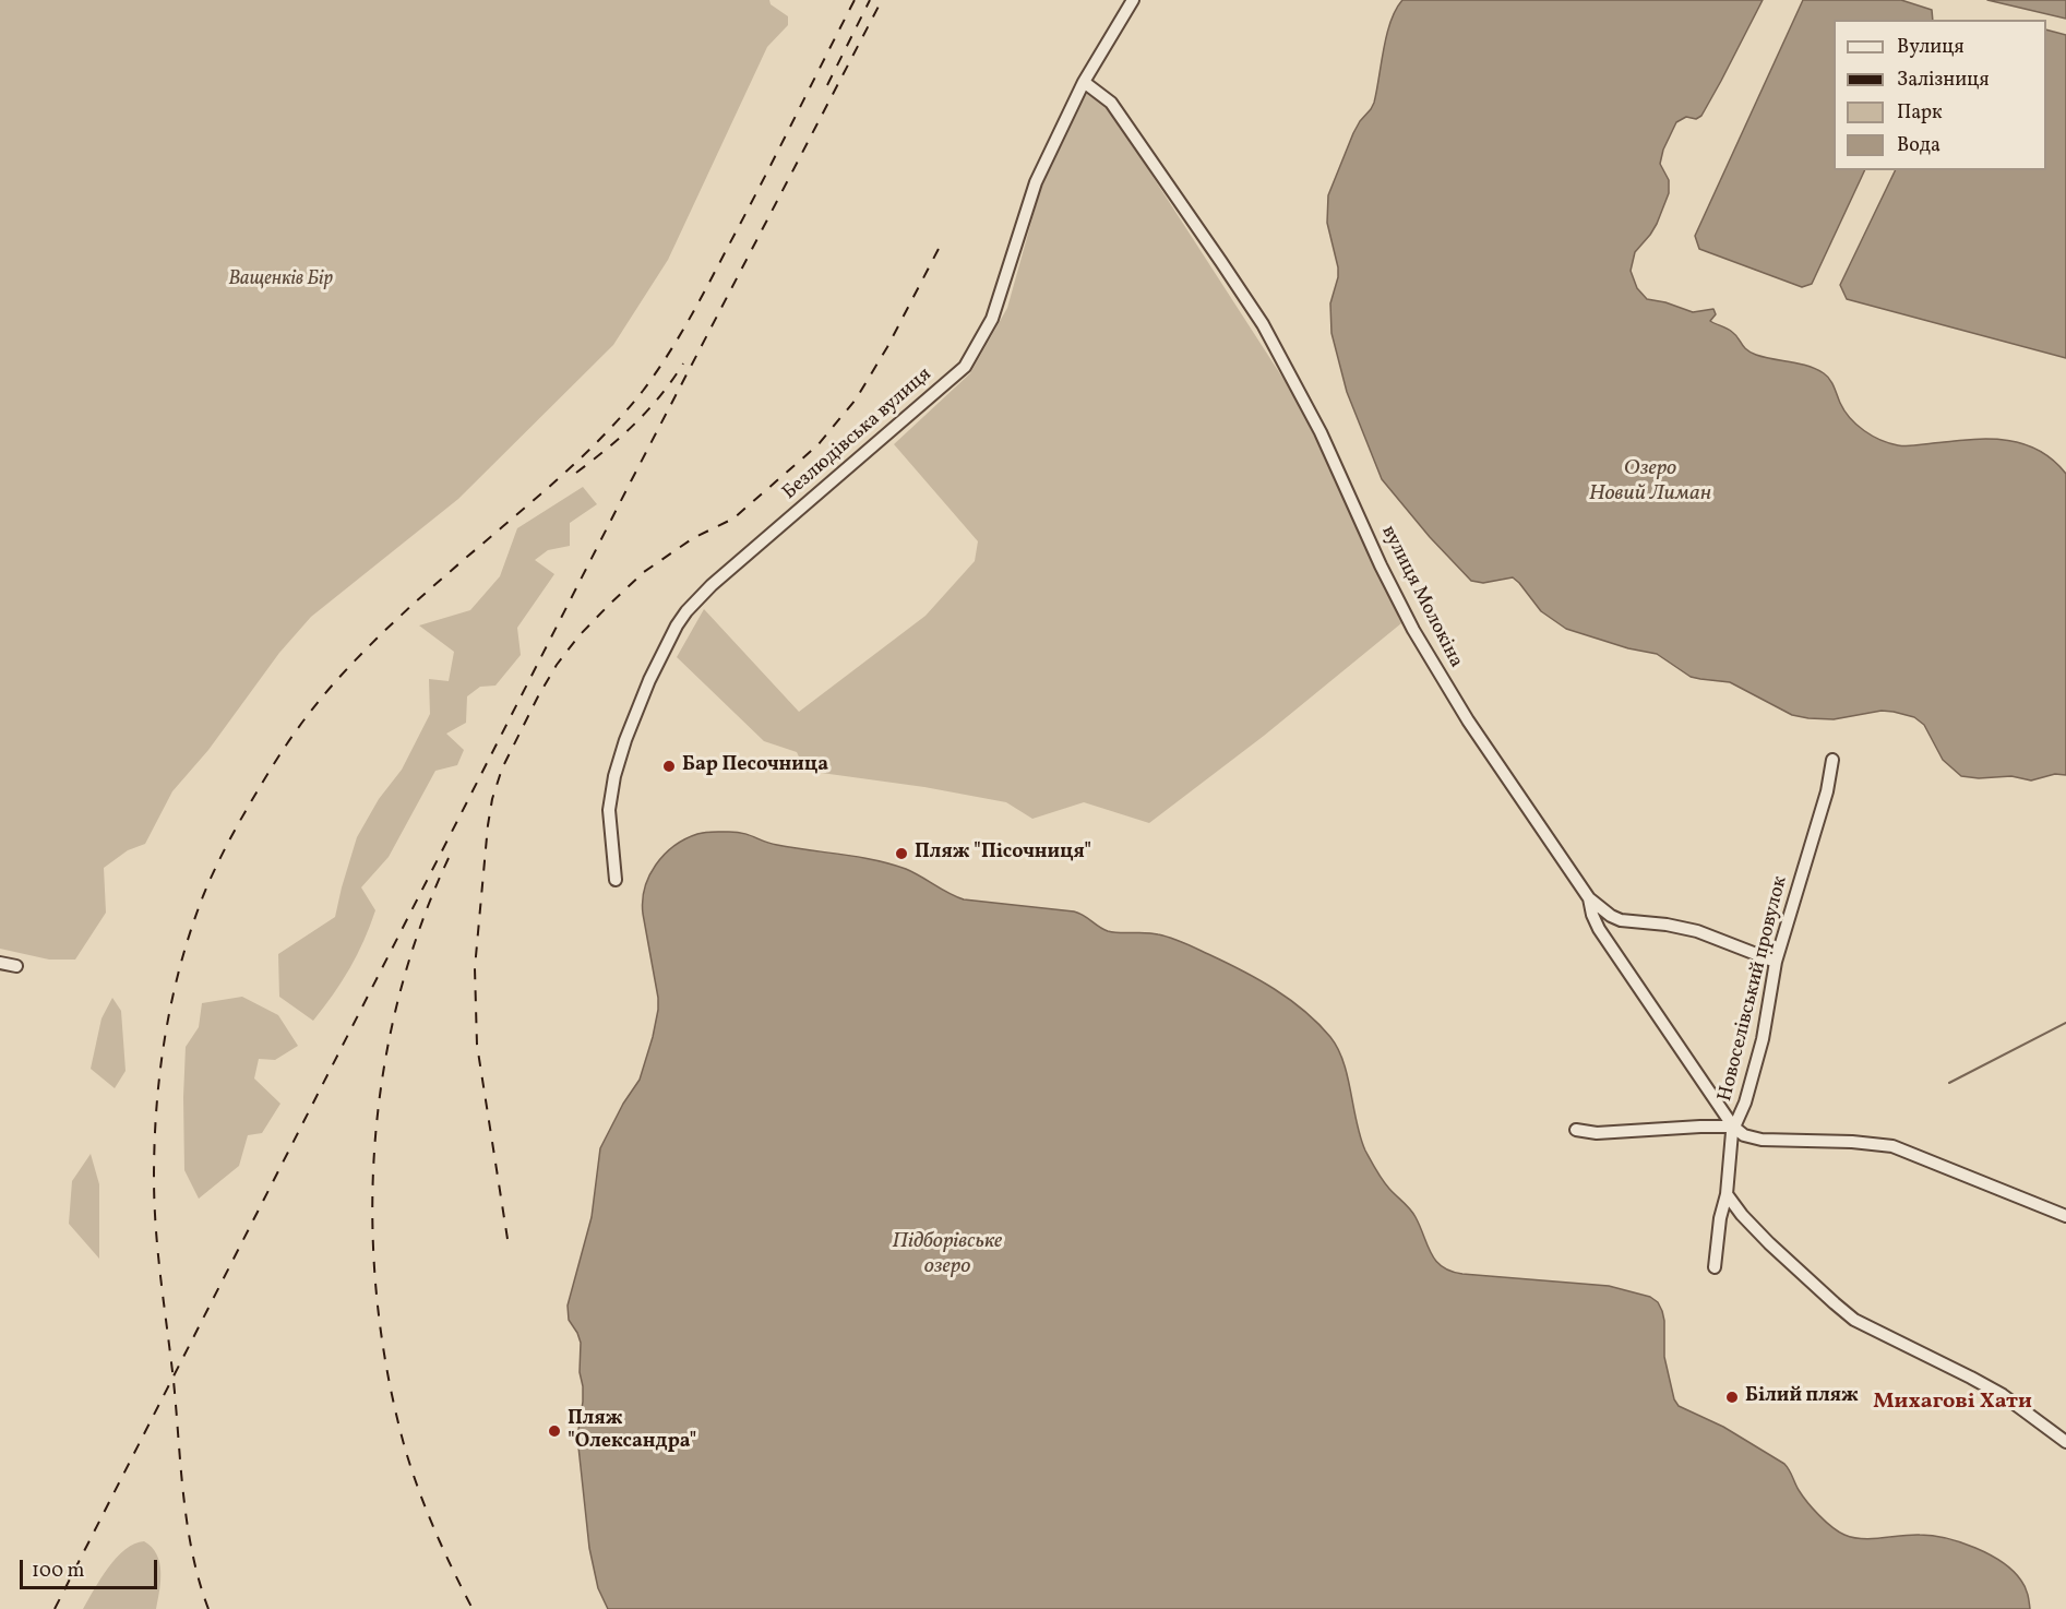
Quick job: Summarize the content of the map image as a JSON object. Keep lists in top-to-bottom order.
{
  "streets": {
    "street": ["Безлюдівська вулиця", "вулиця Молокіна", "Новоселівський провулок"]
  },
  "crossings": [
    ["Безлюдівська вулиця", "вулиця Молокіна"],
    ["вулиця Молокіна", "Новоселівський провулок"]
  ],
  "districts": ["Михагові Хати"],
  "water": ["Озеро Новий Лиман", "Підборівське озеро"],
  "parks": ["Ващенків Бір"],
  "places": [
    "Бар Песочница",
    "Пляж \"Пісочниця\"",
    "Білий пляж",
    "Пляж \"Олександра\""
  ],
  "legend": [
    "Вулиця",
    "Залізниця",
    "Парк",
    "Вода"
  ],
  "scale_bar": "100 m"
}
